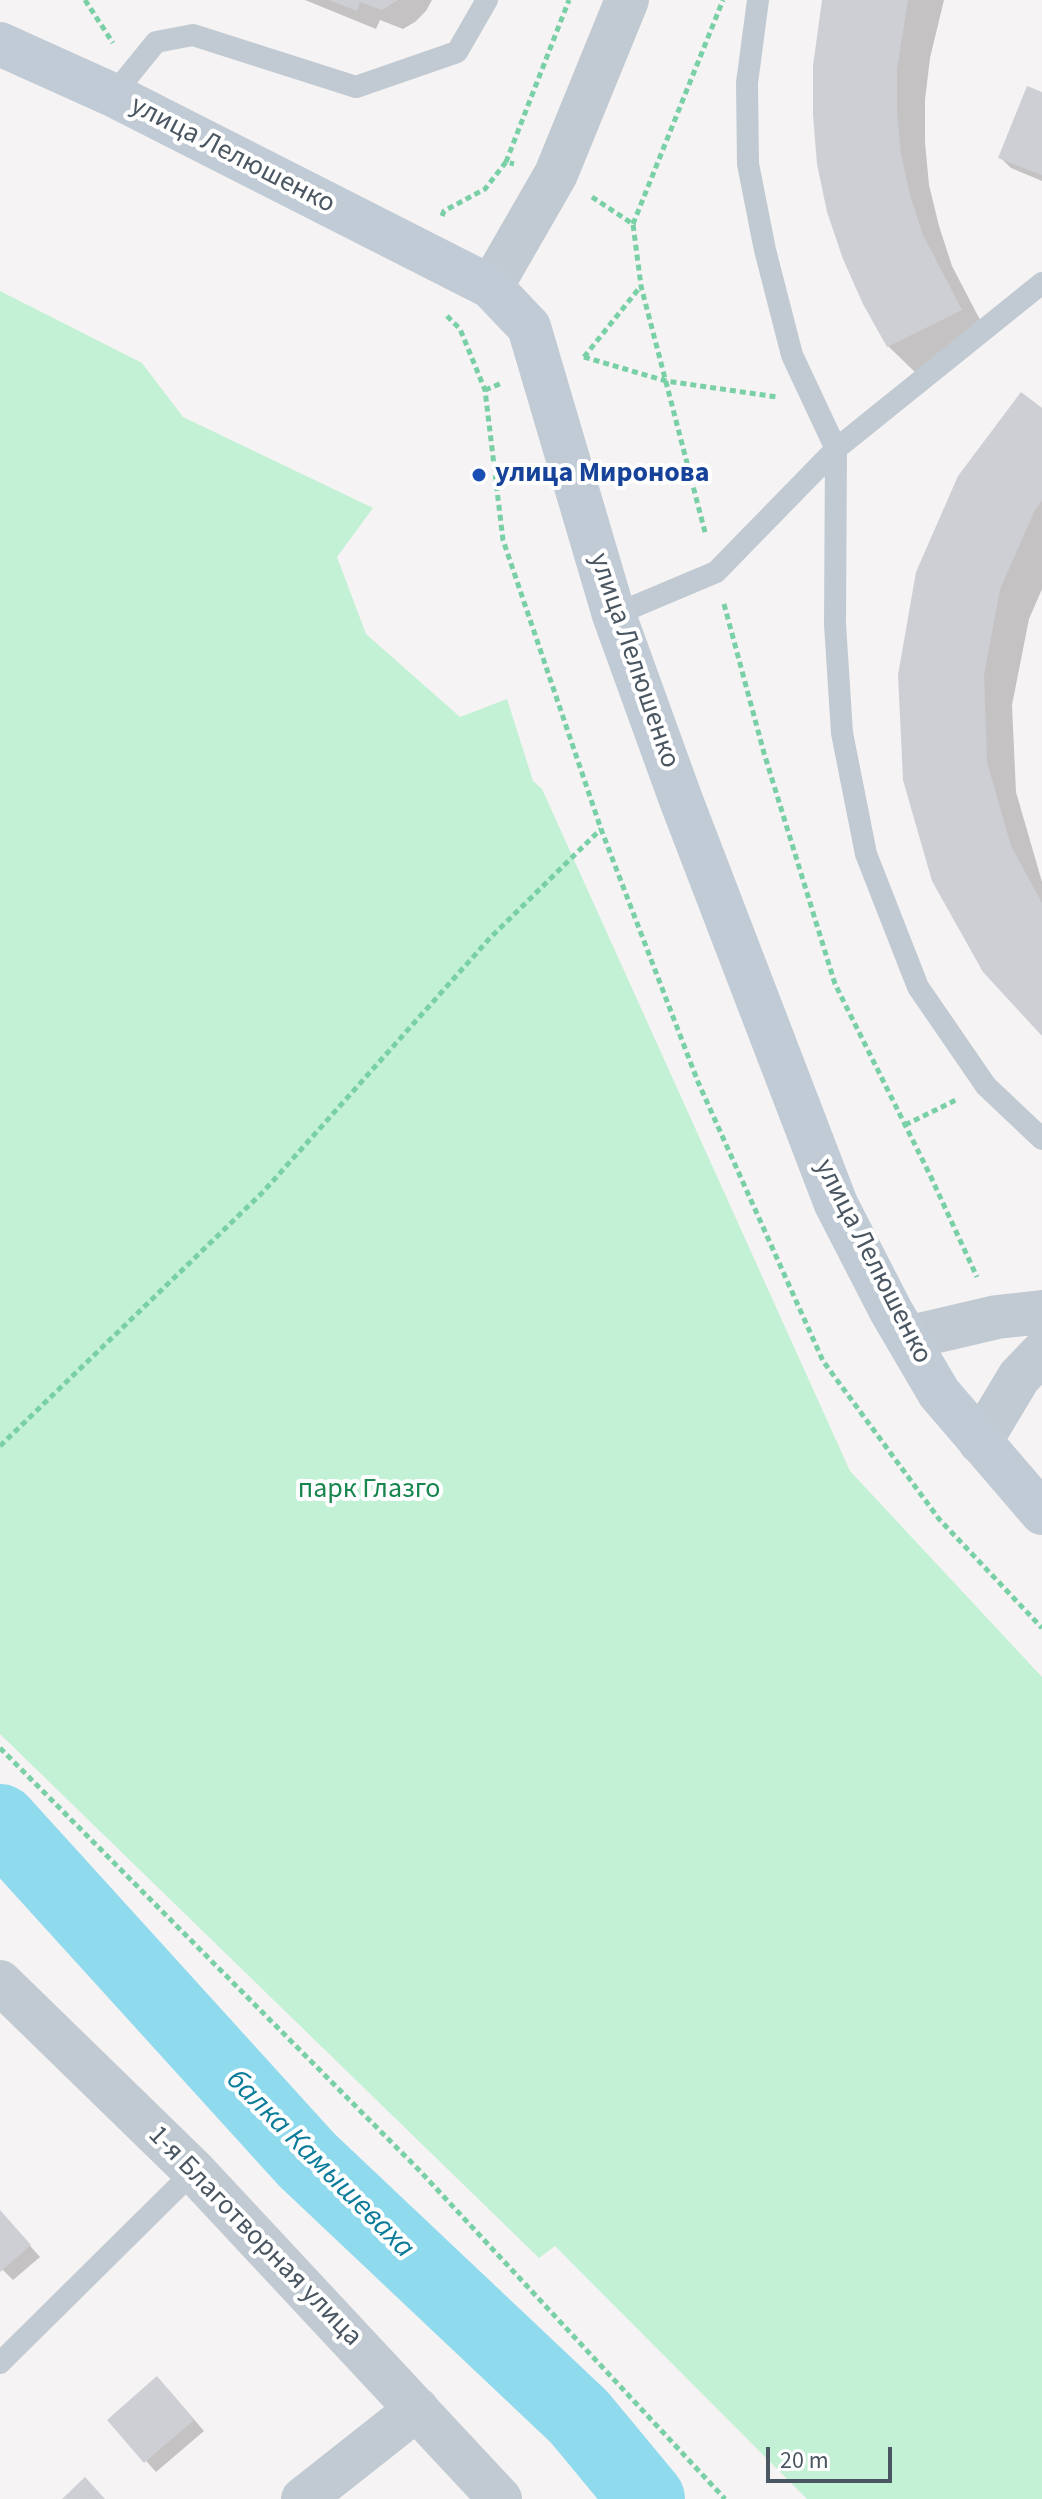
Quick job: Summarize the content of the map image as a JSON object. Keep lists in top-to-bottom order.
{
  "streets": {
    "street": ["улица Лелюшенко", "1-я Благотворная улица"]
  },
  "water": ["балка Камышеваха"],
  "parks": ["парк Глазго"],
  "places": ["улица Миронова"],
  "scale_bar": "20 m"
}
